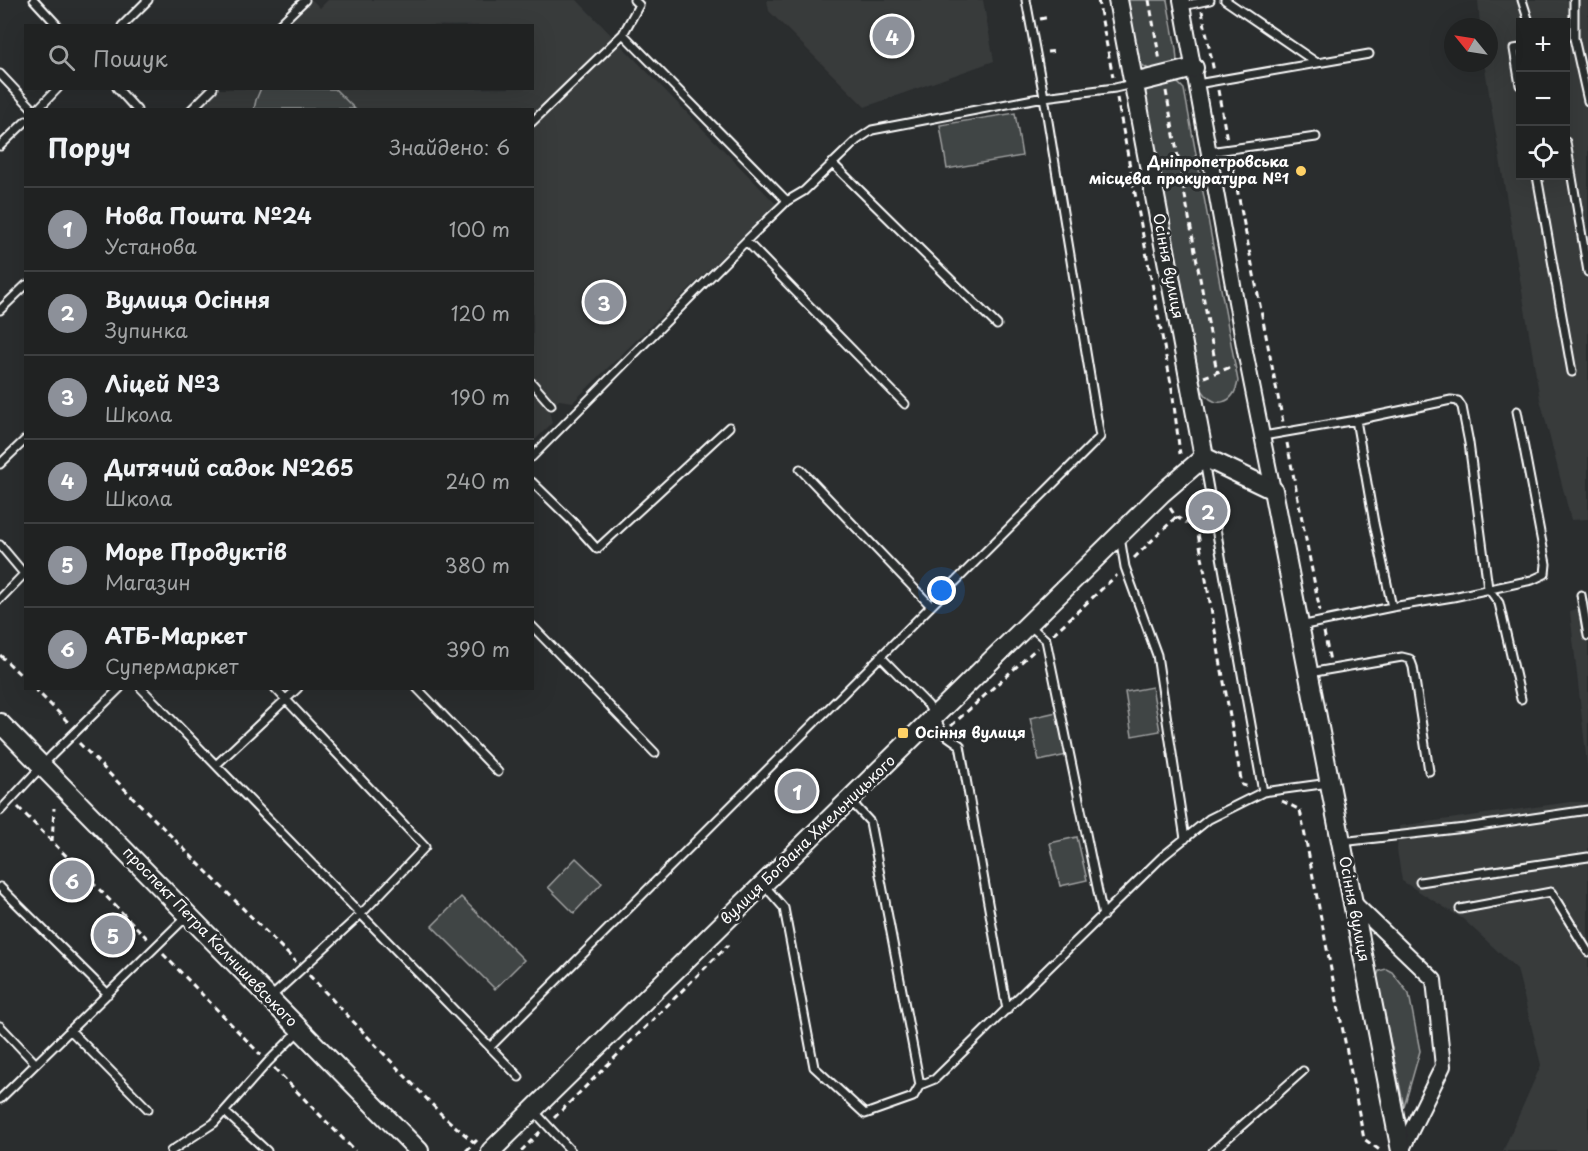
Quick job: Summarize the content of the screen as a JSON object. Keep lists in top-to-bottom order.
{
  "streets": {
    "street": ["Осіння вулиця", "вулиця Богдана Хмельницького", "проспект Петра Калнишевського"]
  },
  "crossings": [
    ["Осіння вулиця", "вулиця Богдана Хмельницького"]
  ],
  "places": {
    "other": ["Дніпропетровська місцева прокуратура №1"],
    "transit": ["Осіння вулиця"]
  },
  "north": "top left",
  "page": {
    "pins": [
      "4",
      "3",
      "2",
      "1",
      "6",
      "5"
    ],
    "map_buttons": ["+", "−"],
    "search": "Пошук",
    "heading": ["Поруч", "Знайдено: 6"],
    "list": [
      {
        "mark": "1",
        "name": "Нова Пошта №24",
        "note": "Установа",
        "value": "100 m"
      },
      {
        "mark": "2",
        "name": "Вулиця Осіння",
        "note": "Зупинка",
        "value": "120 m"
      },
      {
        "mark": "3",
        "name": "Ліцей №3",
        "note": "Школа",
        "value": "190 m"
      },
      {
        "mark": "4",
        "name": "Дитячий садок №265",
        "note": "Школа",
        "value": "240 m"
      },
      {
        "mark": "5",
        "name": "Море Продуктiв",
        "note": "Магазин",
        "value": "380 m"
      },
      {
        "mark": "6",
        "name": "АТБ-Маркет",
        "note": "Супермаркет",
        "value": "390 m"
      }
    ]
  }
}
